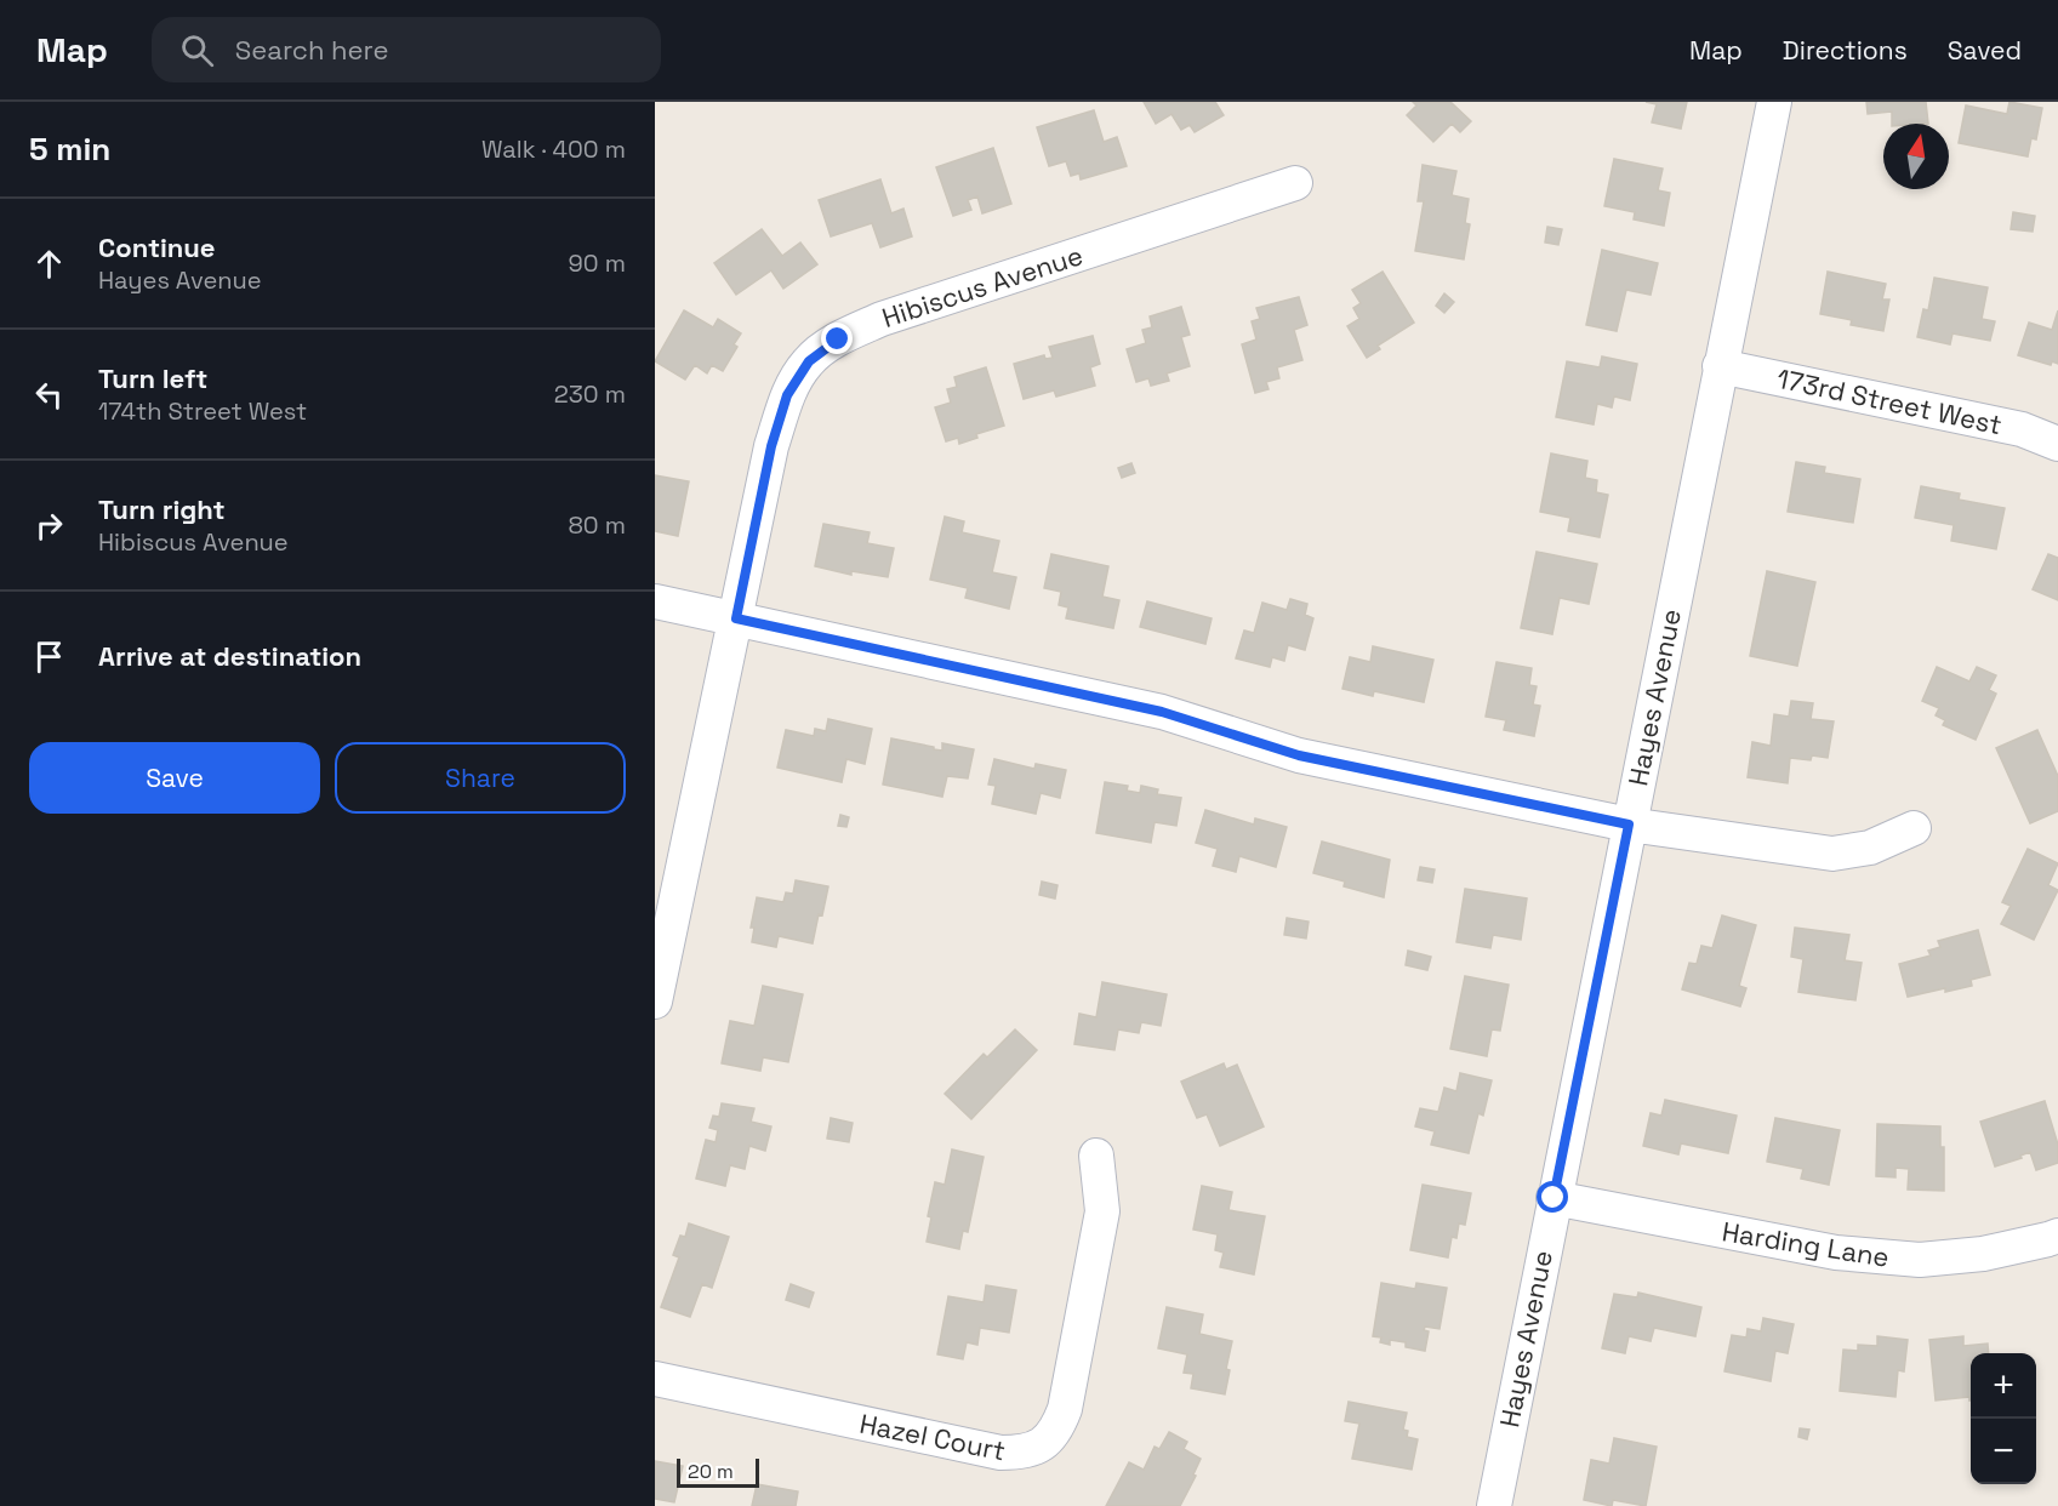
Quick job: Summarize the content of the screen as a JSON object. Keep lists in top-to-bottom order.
{
  "streets": {
    "street": [
      "Hibiscus Avenue",
      "173rd Street West",
      "Hayes Avenue",
      "Harding Lane",
      "Hazel Court"
    ]
  },
  "crossings": [
    ["173rd Street West", "Hayes Avenue"],
    ["Hayes Avenue", "Harding Lane"]
  ],
  "scale_bar": "20 m",
  "north": "top",
  "page": {
    "header": "Map",
    "search": "Search here",
    "nav": ["Map", "Directions", "Saved"],
    "heading": ["5 min", "Walk · 400 m"],
    "list": [
      ["Continue", "Hayes Avenue", "90 m"],
      ["Turn left", "174th Street West", "230 m"],
      ["Turn right", "Hibiscus Avenue", "80 m"],
      "Arrive at destination"
    ],
    "buttons": ["Save", "Share"],
    "map_buttons": ["+", "−"],
    "scale": "20 m"
  }
}
